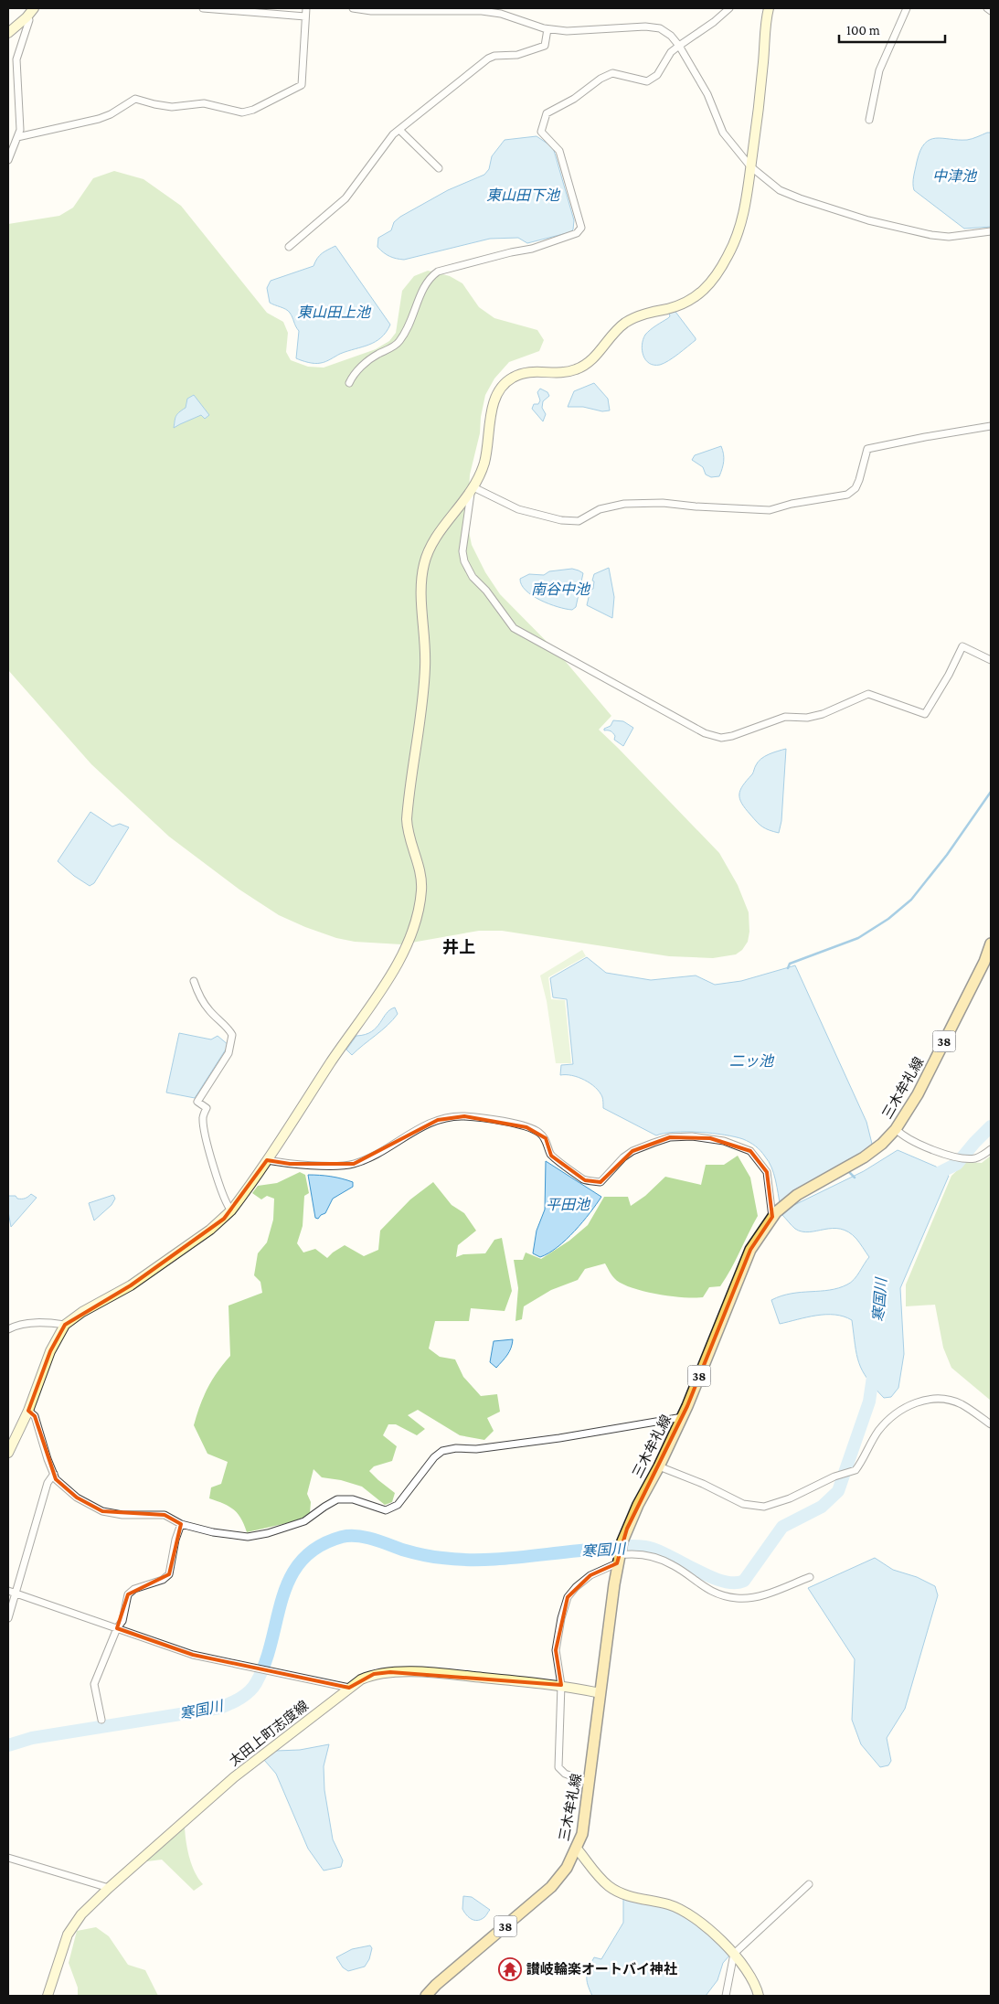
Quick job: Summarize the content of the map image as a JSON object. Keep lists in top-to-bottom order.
{
  "streets": {
    "main road": ["38", "三木牟礼線"],
    "street": ["太田上町志度線"]
  },
  "crossings": [
    ["三木牟礼線", "太田上町志度線"]
  ],
  "districts": ["井上"],
  "water": [
    "中津池",
    "東山田下池",
    "東山田上池",
    "南谷中池",
    "二ッ池",
    "平田池",
    "寒国川"
  ],
  "places": {
    "temple": ["讃岐輪楽オートバイ神社"]
  },
  "scale_bar": "100 m"
}
